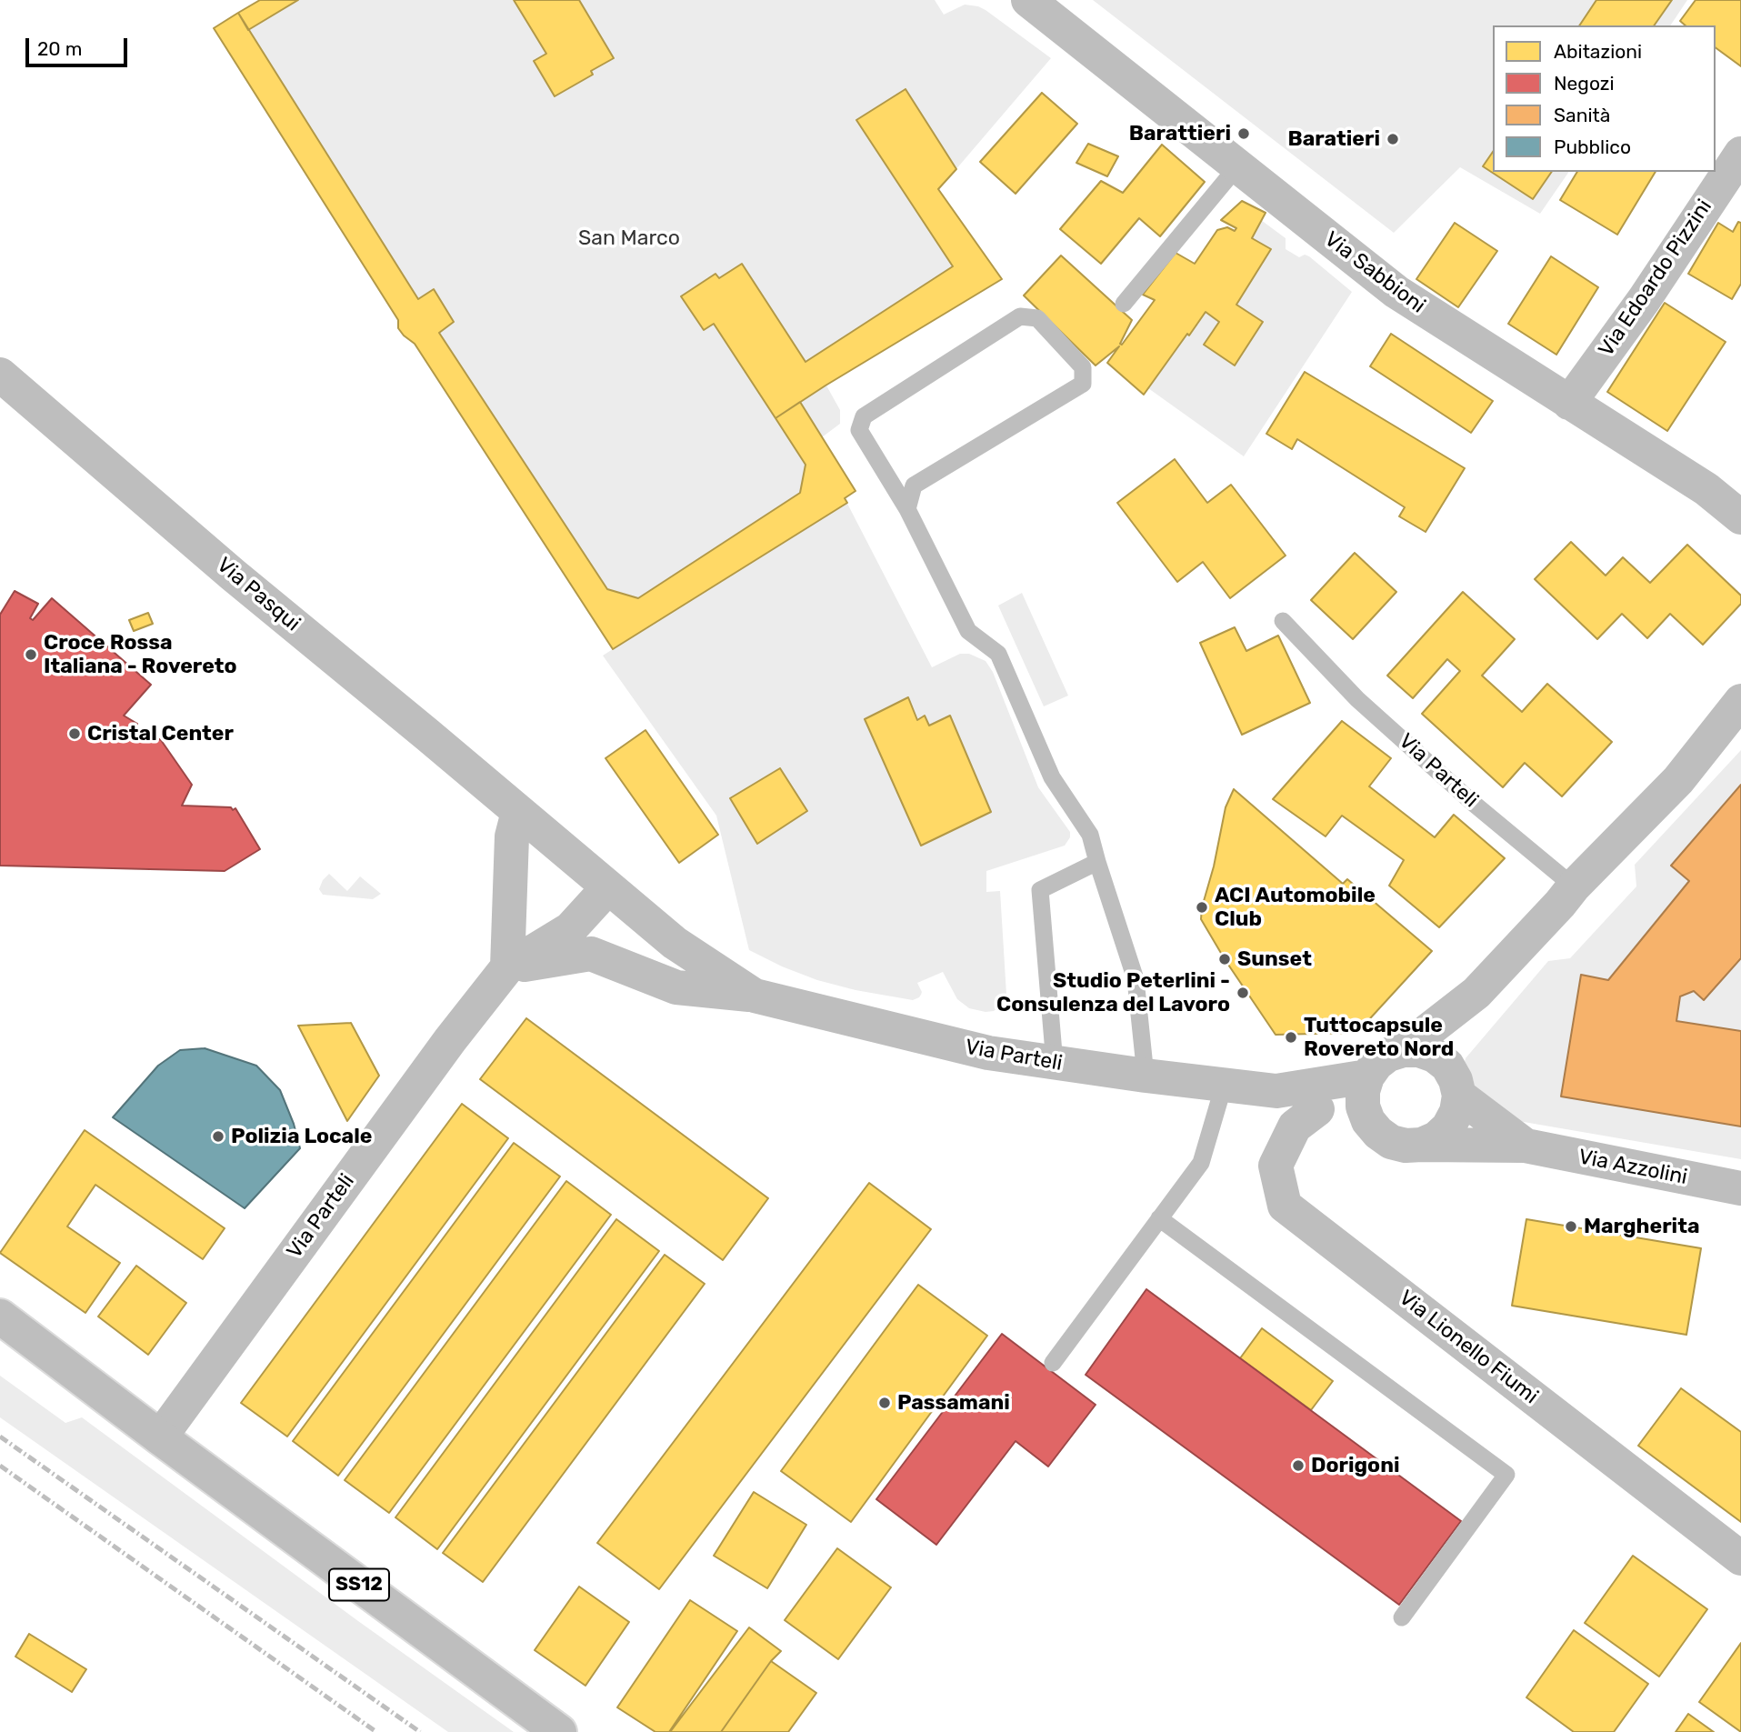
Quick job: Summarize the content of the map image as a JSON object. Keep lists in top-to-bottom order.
{
  "streets": {
    "street": [
      "Via Sabbioni",
      "Via Edoardo Pizzini",
      "Via Pasqui",
      "Via Parteli",
      "Via Azzolini",
      "Via Lionello Fiumi",
      "SS12"
    ]
  },
  "crossings": [
    ["Via Sabbioni", "Via Edoardo Pizzini"],
    ["Via Pasqui", "Via Parteli"],
    ["Via Parteli", "Via Azzolini"],
    ["Via Parteli", "Via Lionello Fiumi"],
    ["Via Parteli", "SS12"]
  ],
  "parks": ["San Marco"],
  "places": [
    "Barattieri",
    "Baratieri",
    "Croce Rossa Italiana - Rovereto",
    "Cristal Center",
    "ACI Automobile Club",
    "Sunset",
    "Studio Peterlini - Consulenza del Lavoro",
    "Tuttocapsule Rovereto Nord",
    "Polizia Locale",
    "Margherita",
    "Passamani",
    "Dorigoni"
  ],
  "legend": [
    "Abitazioni",
    "Negozi",
    "Sanità",
    "Pubblico"
  ],
  "scale_bar": "20 m"
}
